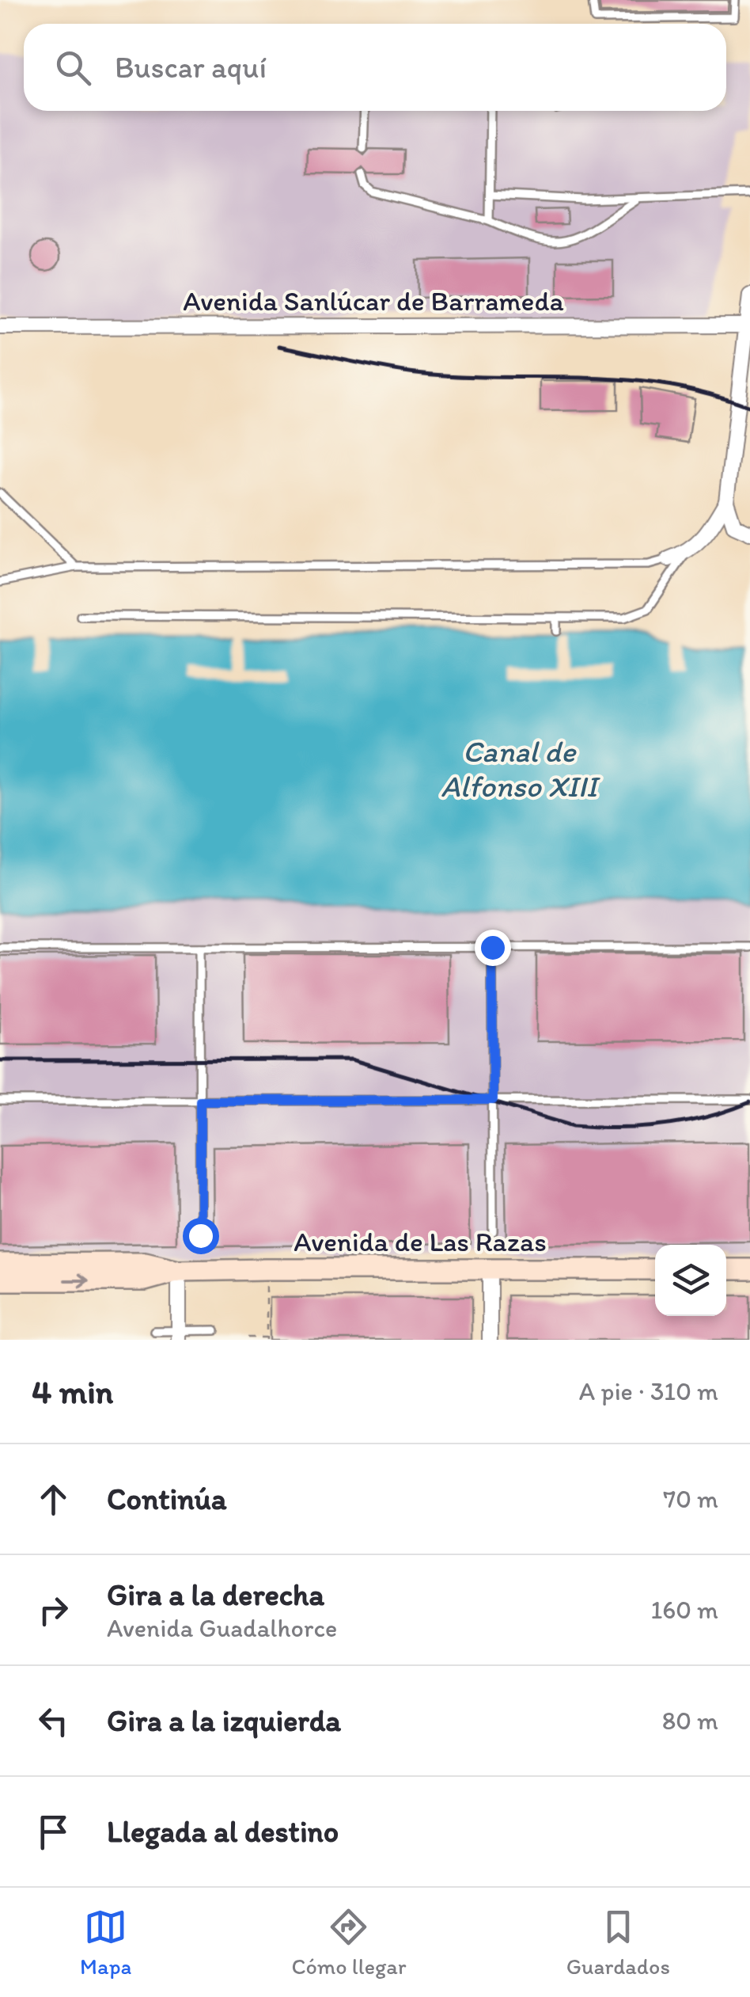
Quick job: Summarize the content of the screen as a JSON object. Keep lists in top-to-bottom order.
{
  "streets": {
    "main road": ["Avenida de Las Razas"],
    "street": ["Avenida Sanlúcar de Barrameda"]
  },
  "water": ["Canal de Alfonso XIII"],
  "page": {
    "search": "Buscar aquí",
    "heading": ["4 min", "A pie · 310 m"],
    "list": [
      ["Continúa", "70 m"],
      ["Gira a la derecha", "Avenida Guadalhorce", "160 m"],
      ["Gira a la izquierda", "80 m"],
      "Llegada al destino"
    ],
    "nav": ["Mapa", "Cómo llegar", "Guardados"]
  }
}
